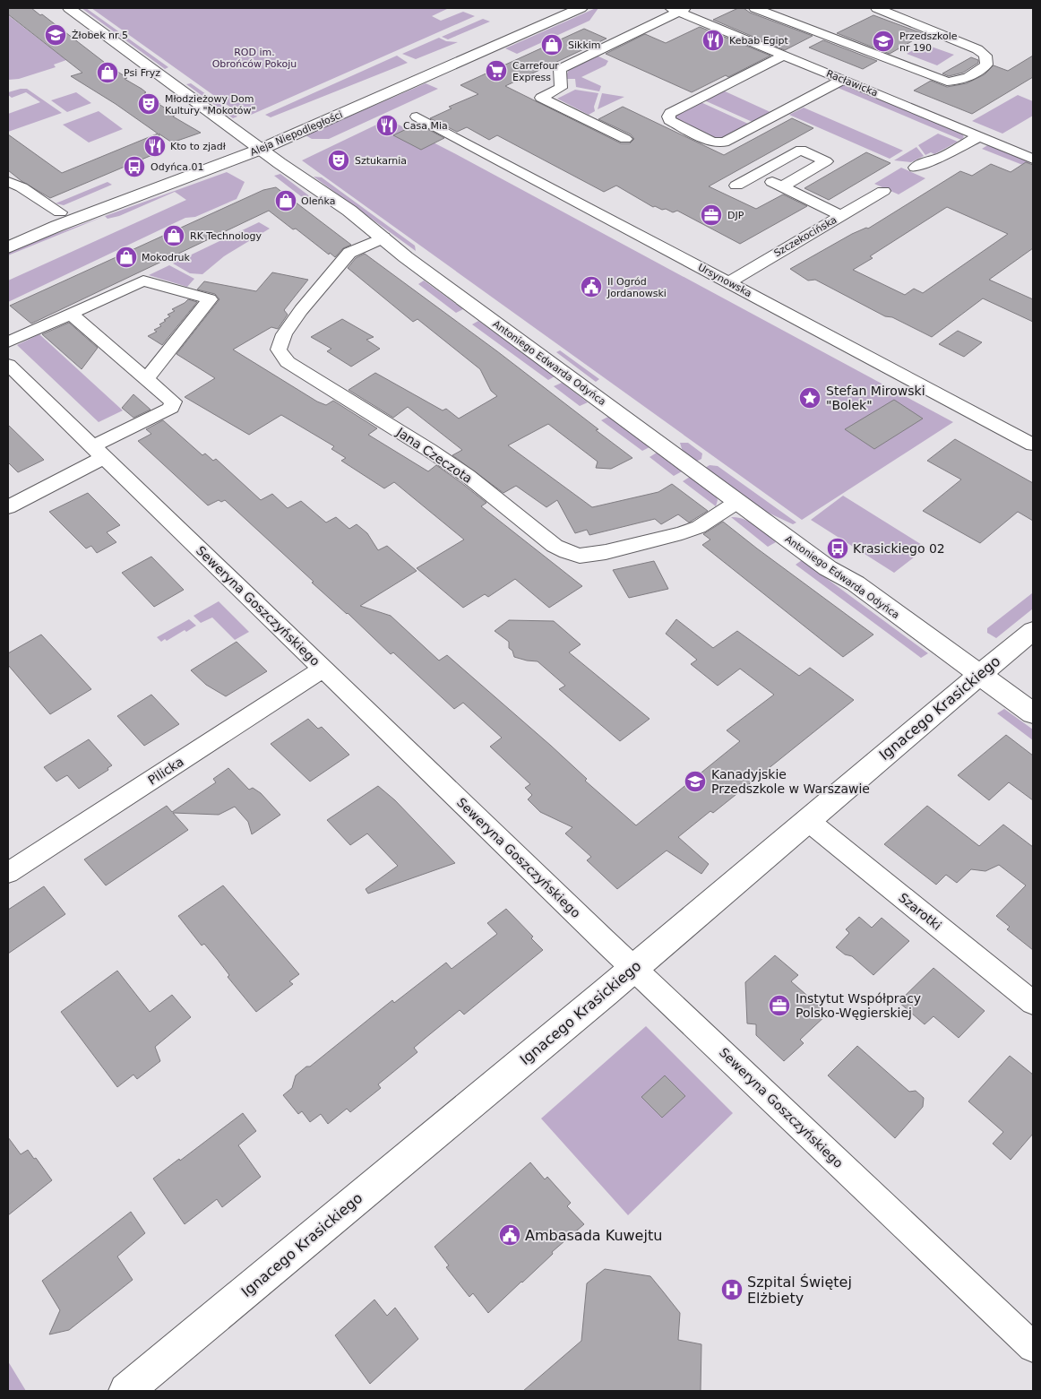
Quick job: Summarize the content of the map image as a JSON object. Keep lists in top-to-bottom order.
{
  "streets": {
    "street": [
      "Racławicka",
      "Aleja Niepodległości",
      "Szczekocińska",
      "Ursynowska",
      "Antoniego Edwarda Odyńca",
      "Jana Czeczota",
      "Seweryna Goszczyńskiego",
      "Ignacego Krasickiego",
      "Pilicka",
      "Szarotki"
    ]
  },
  "crossings": [
    ["Aleja Niepodległości", "Antoniego Edwarda Odyńca"],
    ["Szczekocińska", "Ursynowska"],
    ["Antoniego Edwarda Odyńca", "Jana Czeczota"],
    ["Antoniego Edwarda Odyńca", "Ignacego Krasickiego"],
    ["Seweryna Goszczyńskiego", "Ignacego Krasickiego"],
    ["Seweryna Goszczyńskiego", "Pilicka"],
    ["Ignacego Krasickiego", "Szarotki"]
  ],
  "parks": ["ROD im. Obrońców Pokoju"],
  "places": {
    "school or university": ["Żłobek nr 5", "Przedszkole nr 190", "Kanadyjskie Przedszkole w Warszawie"],
    "restaurant": ["Kebab Egipt", "Casa Mia", "Kto to zjadł"],
    "shop": [
      "Sikkim",
      "Psi Fryz",
      "Oleńka",
      "RK Technology",
      "Mokodruk"
    ],
    "supermarket": ["Carrefour Express"],
    "theatre": ["Młodzieżowy Dom Kultury \"Mokotów\"", "Sztukarnia"],
    "bus stop": ["Odyńca 01", "Krasickiego 02"],
    "office": ["DJP", "Instytut Współpracy Polsko-Węgierskiej"],
    "public building": ["II Ogród Jordanowski", "Ambasada Kuwejtu"],
    "place": ["Stefan Mirowski \"Bolek\""],
    "hospital": ["Szpital Świętej Elżbiety"]
  }
}
